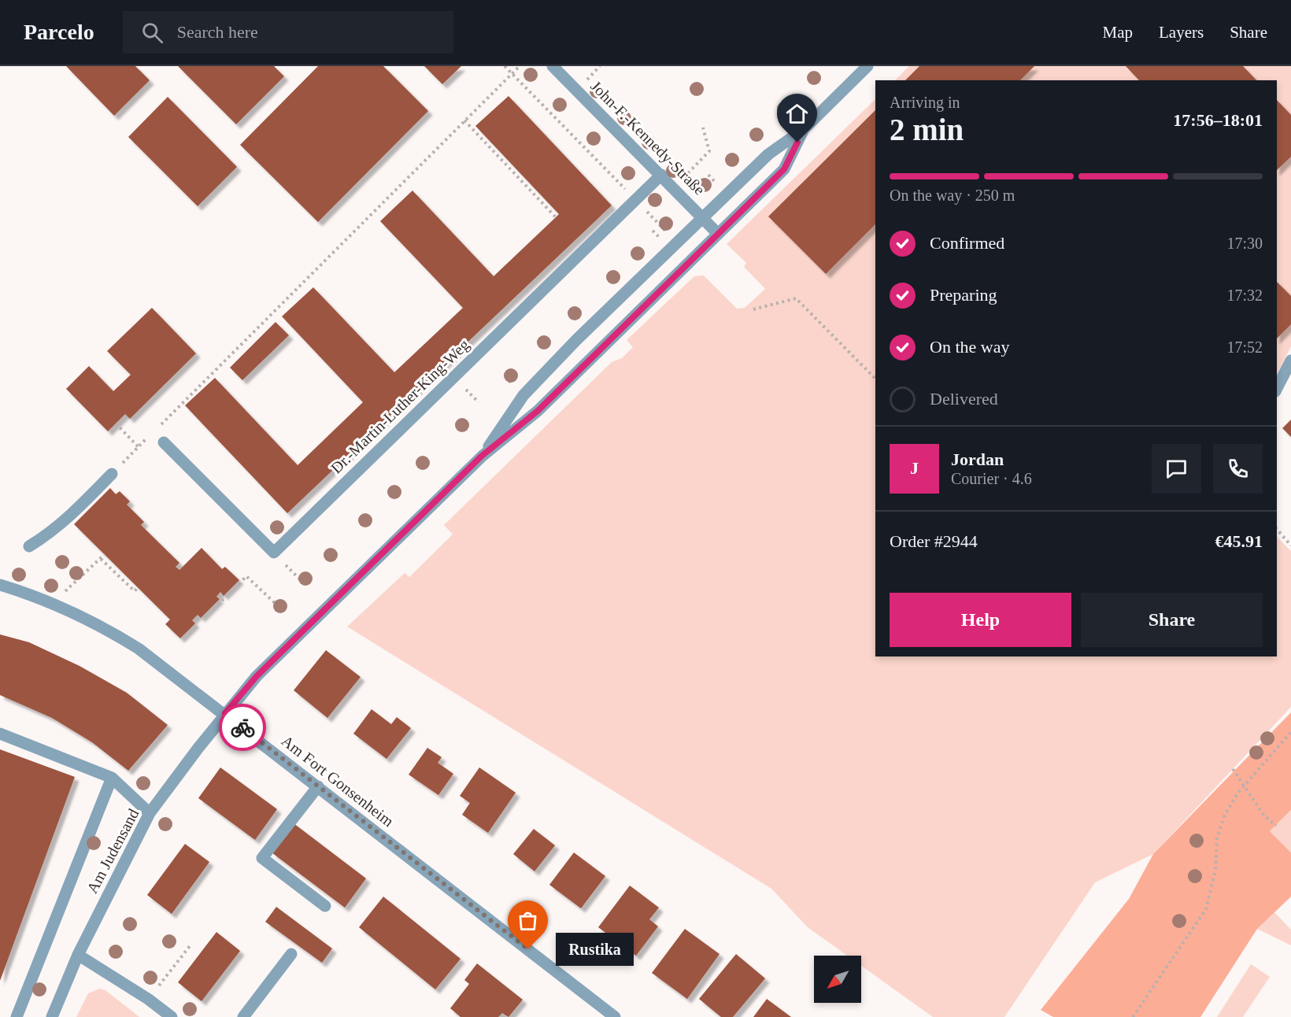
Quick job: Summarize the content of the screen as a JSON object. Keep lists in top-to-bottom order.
{
  "streets": {
    "street": [
      "John-F.-Kennedy-Straße",
      "Dr.-Martin-Luther-King-Weg",
      "Am Fort Gonsenheim",
      "Am Judensand"
    ]
  },
  "crossings": [
    ["John-F.-Kennedy-Straße", "Dr.-Martin-Luther-King-Weg"],
    ["Am Fort Gonsenheim", "Am Judensand"]
  ],
  "places": ["Rustika"],
  "north": "bottom left",
  "page": {
    "header": "Parcelo",
    "search": "Search here",
    "nav": ["Map", "Layers", "Share"],
    "heading": ["2 min", "Arriving in", "17:56–18:01"],
    "panel": [
      "Jordan",
      "Courier · 4.6",
      "Order #2944",
      "€45.91"
    ],
    "bar": "On the way · 250 m",
    "list": [
      ["Confirmed", "17:30"],
      ["Preparing", "17:32"],
      ["On the way", "17:52"],
      "Delivered"
    ],
    "round": "J",
    "buttons": ["Help", "Share"],
    "bubble": "Rustika"
  }
}
